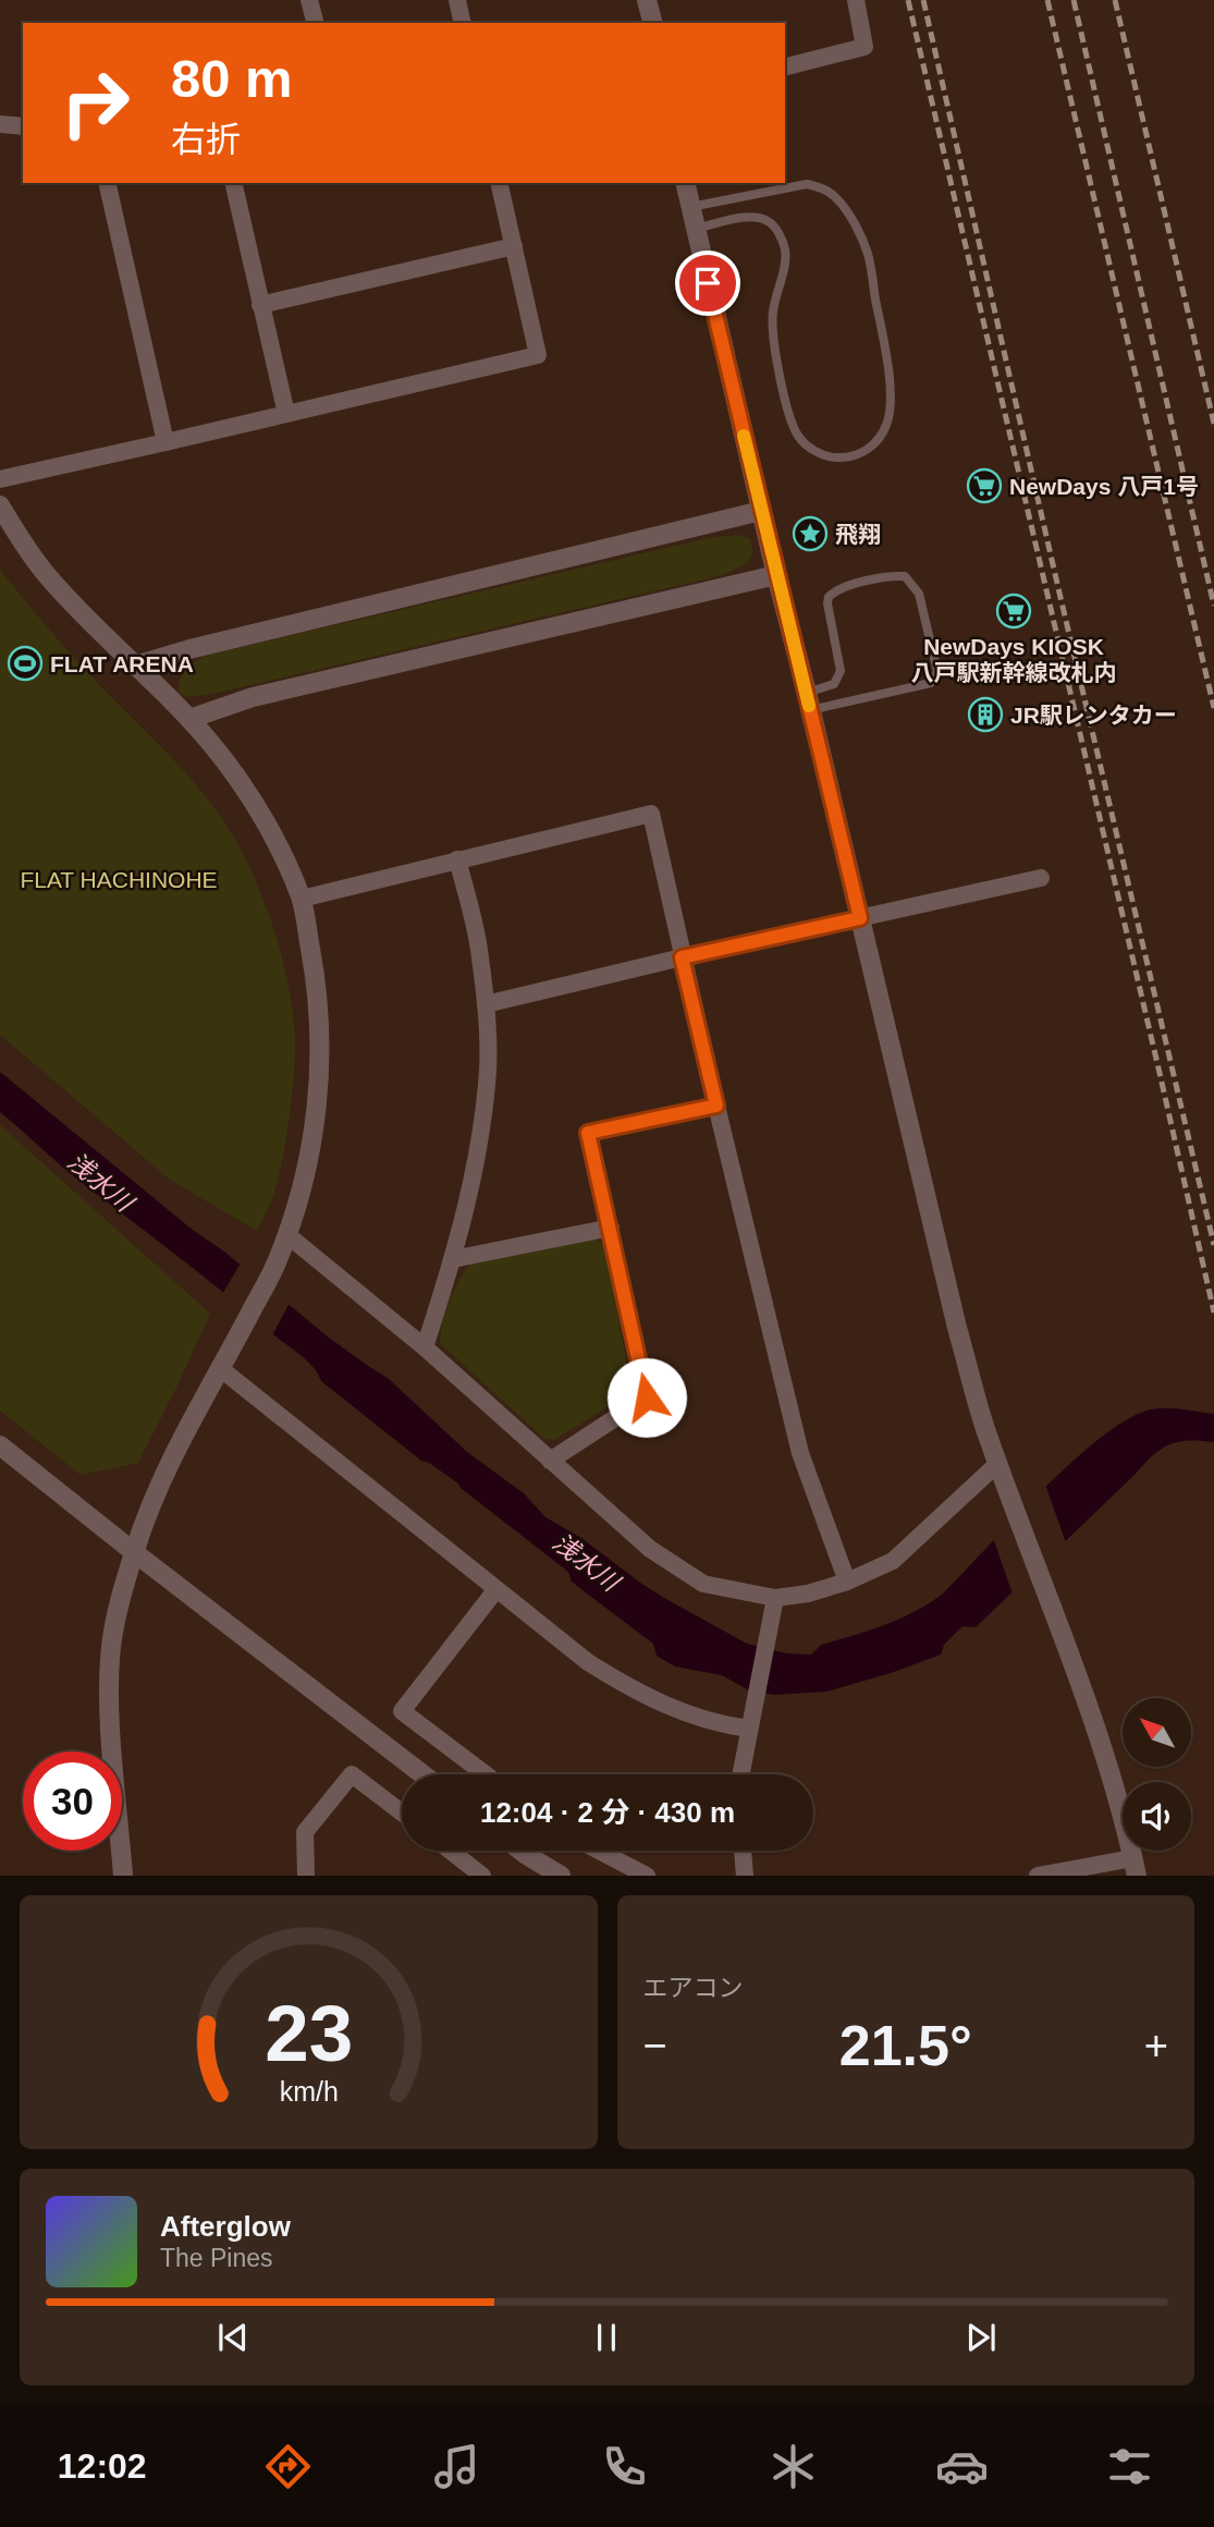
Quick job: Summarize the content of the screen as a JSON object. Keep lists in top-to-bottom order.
{
  "water": ["浅水川"],
  "parks": ["FLAT HACHINOHE"],
  "places": {
    "supermarket": ["NewDays 八戸1号", "NewDays KIOSK 八戸駅新幹線改札内"],
    "place": ["飛翔"],
    "sports": ["FLAT ARENA"],
    "building": ["JR駅レンタカー"]
  },
  "north": "top left",
  "page": {
    "turn": ["80 m", "右折"],
    "limit": "30",
    "trip": "12:04 · 2 分 · 430 m",
    "tile": "エアコン",
    "heat": ["−", "21.5°", "+"],
    "song": ["Afterglow", "The Pines"],
    "tabs": "12:02",
    "gauge": ["23", "km/h"]
  }
}
